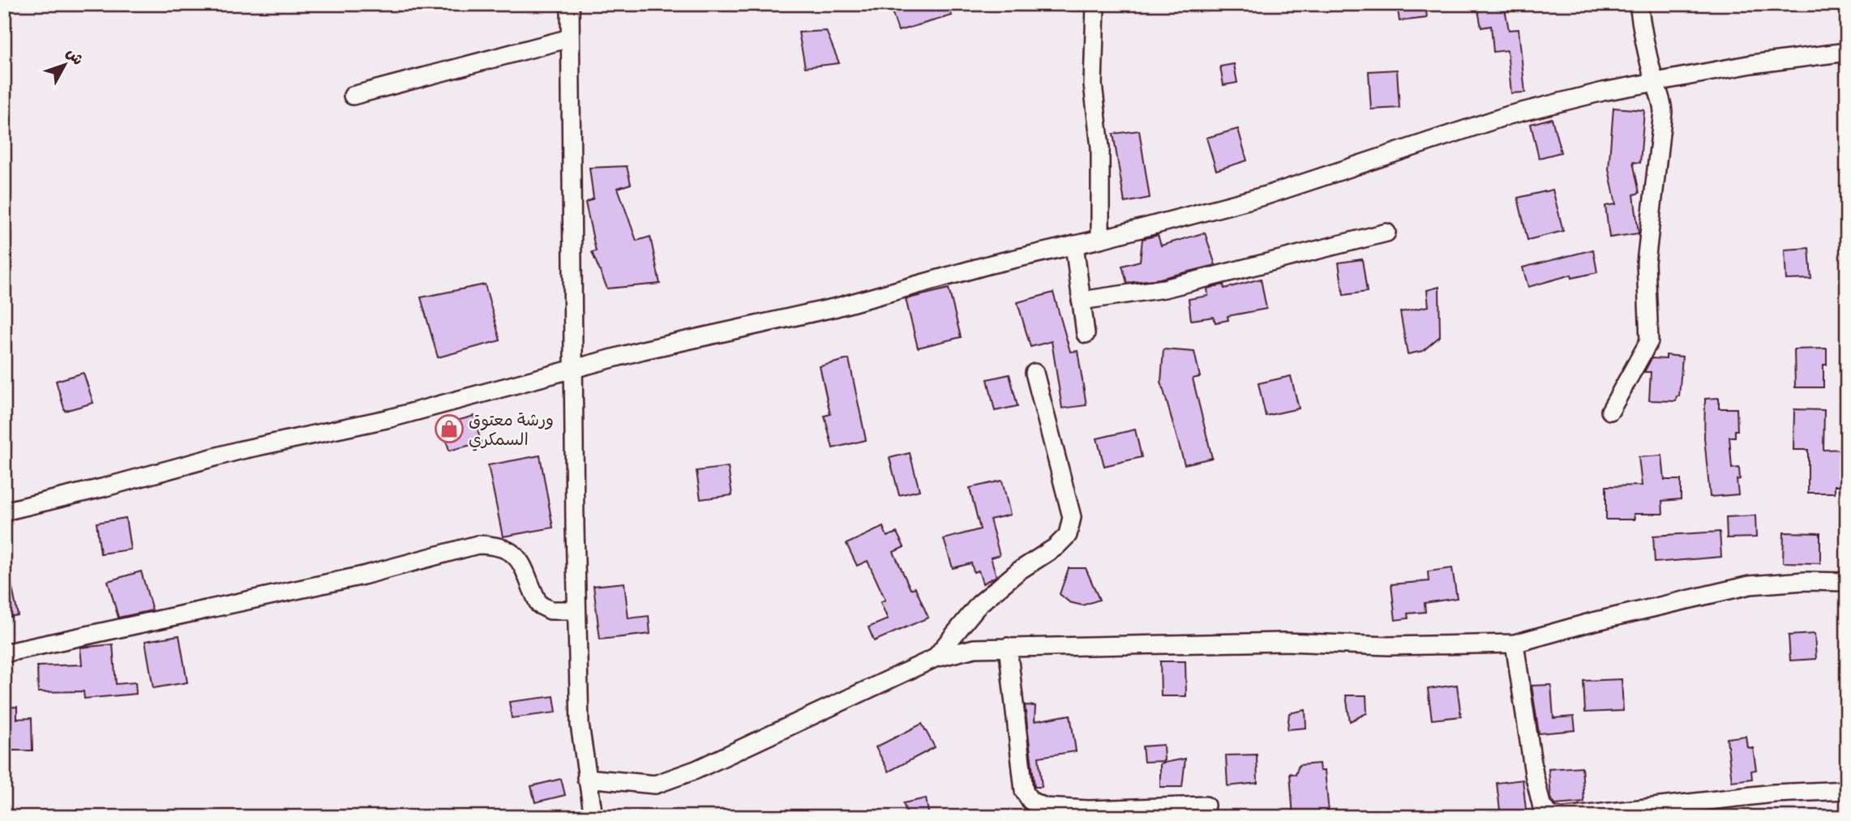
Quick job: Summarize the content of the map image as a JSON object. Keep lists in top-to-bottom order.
{
  "places": {
    "shop": ["ورشة معتوق السمكري"]
  },
  "north": "top right"
}
